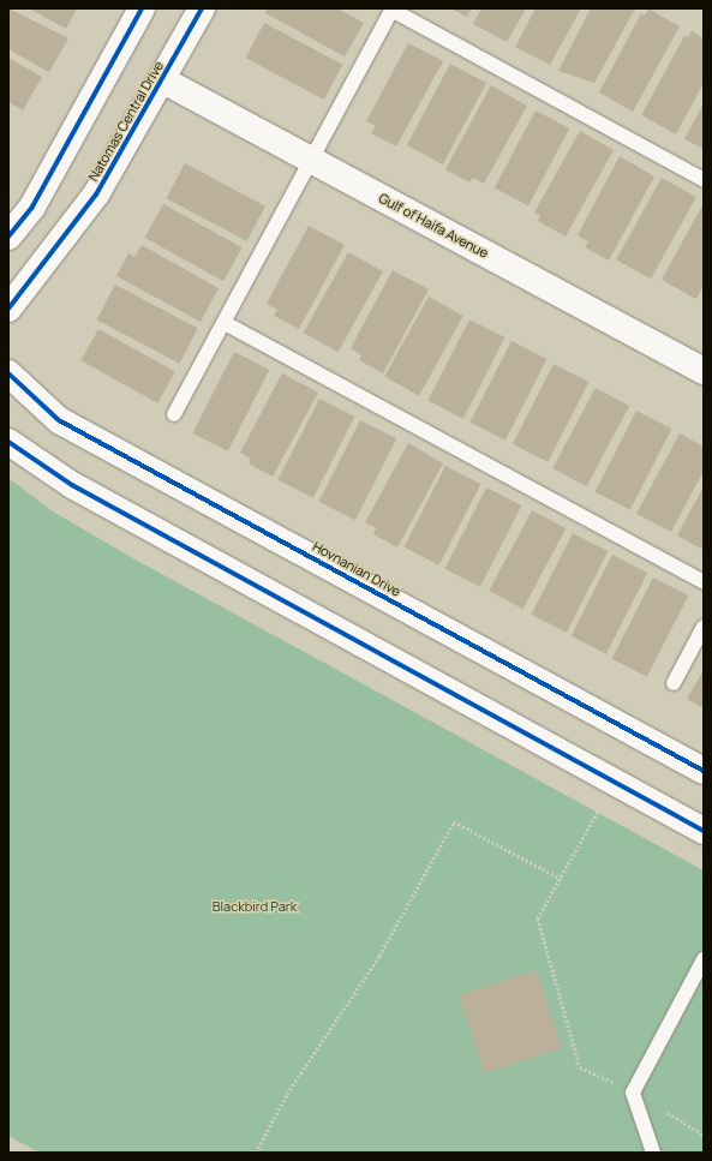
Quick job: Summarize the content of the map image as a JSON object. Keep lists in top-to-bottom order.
{
  "streets": {
    "street": ["Natomas Central Drive", "Gulf of Haifa Avenue", "Hovnanian Drive"]
  },
  "crossings": [
    ["Natomas Central Drive", "Gulf of Haifa Avenue"]
  ],
  "parks": ["Blackbird Park"]
}
